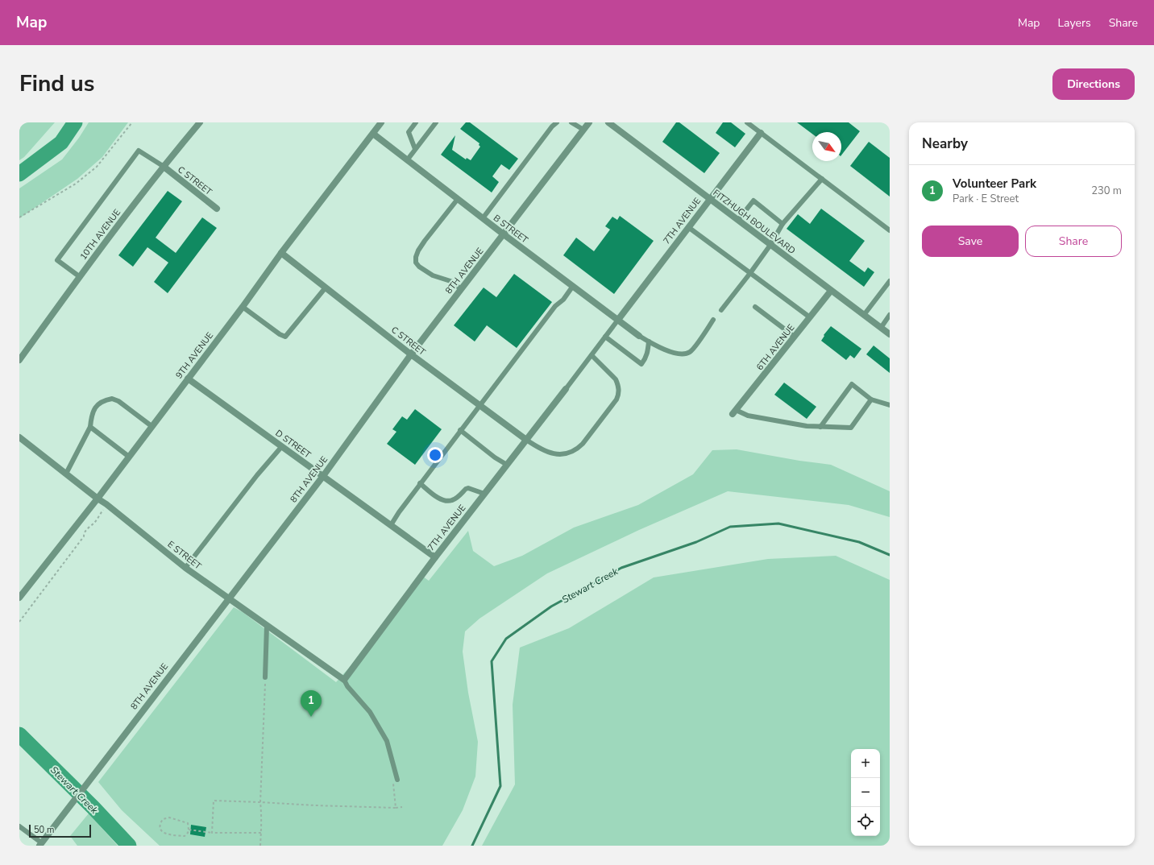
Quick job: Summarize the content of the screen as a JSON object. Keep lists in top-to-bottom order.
{
  "streets": {
    "street": [
      "C STREET",
      "7TH AVENUE",
      "FITZHUGH BOULEVARD",
      "B STREET",
      "10TH AVENUE",
      "8TH AVENUE",
      "6TH AVENUE",
      "9TH AVENUE",
      "D STREET",
      "E STREET"
    ]
  },
  "crossings": [
    ["C STREET", "7TH AVENUE"],
    ["C STREET", "10TH AVENUE"],
    ["C STREET", "8TH AVENUE"],
    ["C STREET", "9TH AVENUE"],
    ["7TH AVENUE", "FITZHUGH BOULEVARD"],
    ["7TH AVENUE", "B STREET"],
    ["7TH AVENUE", "D STREET"],
    ["7TH AVENUE", "E STREET"],
    ["FITZHUGH BOULEVARD", "6TH AVENUE"],
    ["B STREET", "8TH AVENUE"],
    ["B STREET", "9TH AVENUE"],
    ["8TH AVENUE", "D STREET"],
    ["8TH AVENUE", "E STREET"],
    ["9TH AVENUE", "D STREET"],
    ["9TH AVENUE", "E STREET"]
  ],
  "water": ["Stewart Creek"],
  "scale_bar": "50 m",
  "north": "bottom right",
  "page": {
    "header": "Map",
    "nav": ["Map", "Layers", "Share"],
    "title": "Find us",
    "buttons": [
      "Directions",
      ["Save", "Share"]
    ],
    "heading": "Nearby",
    "list": [
      {
        "mark": "1",
        "name": "Volunteer Park",
        "note": "Park · E Street",
        "value": "230 m"
      }
    ],
    "pins": "1",
    "map_buttons": ["+", "−"],
    "scale": "50 m"
  }
}
